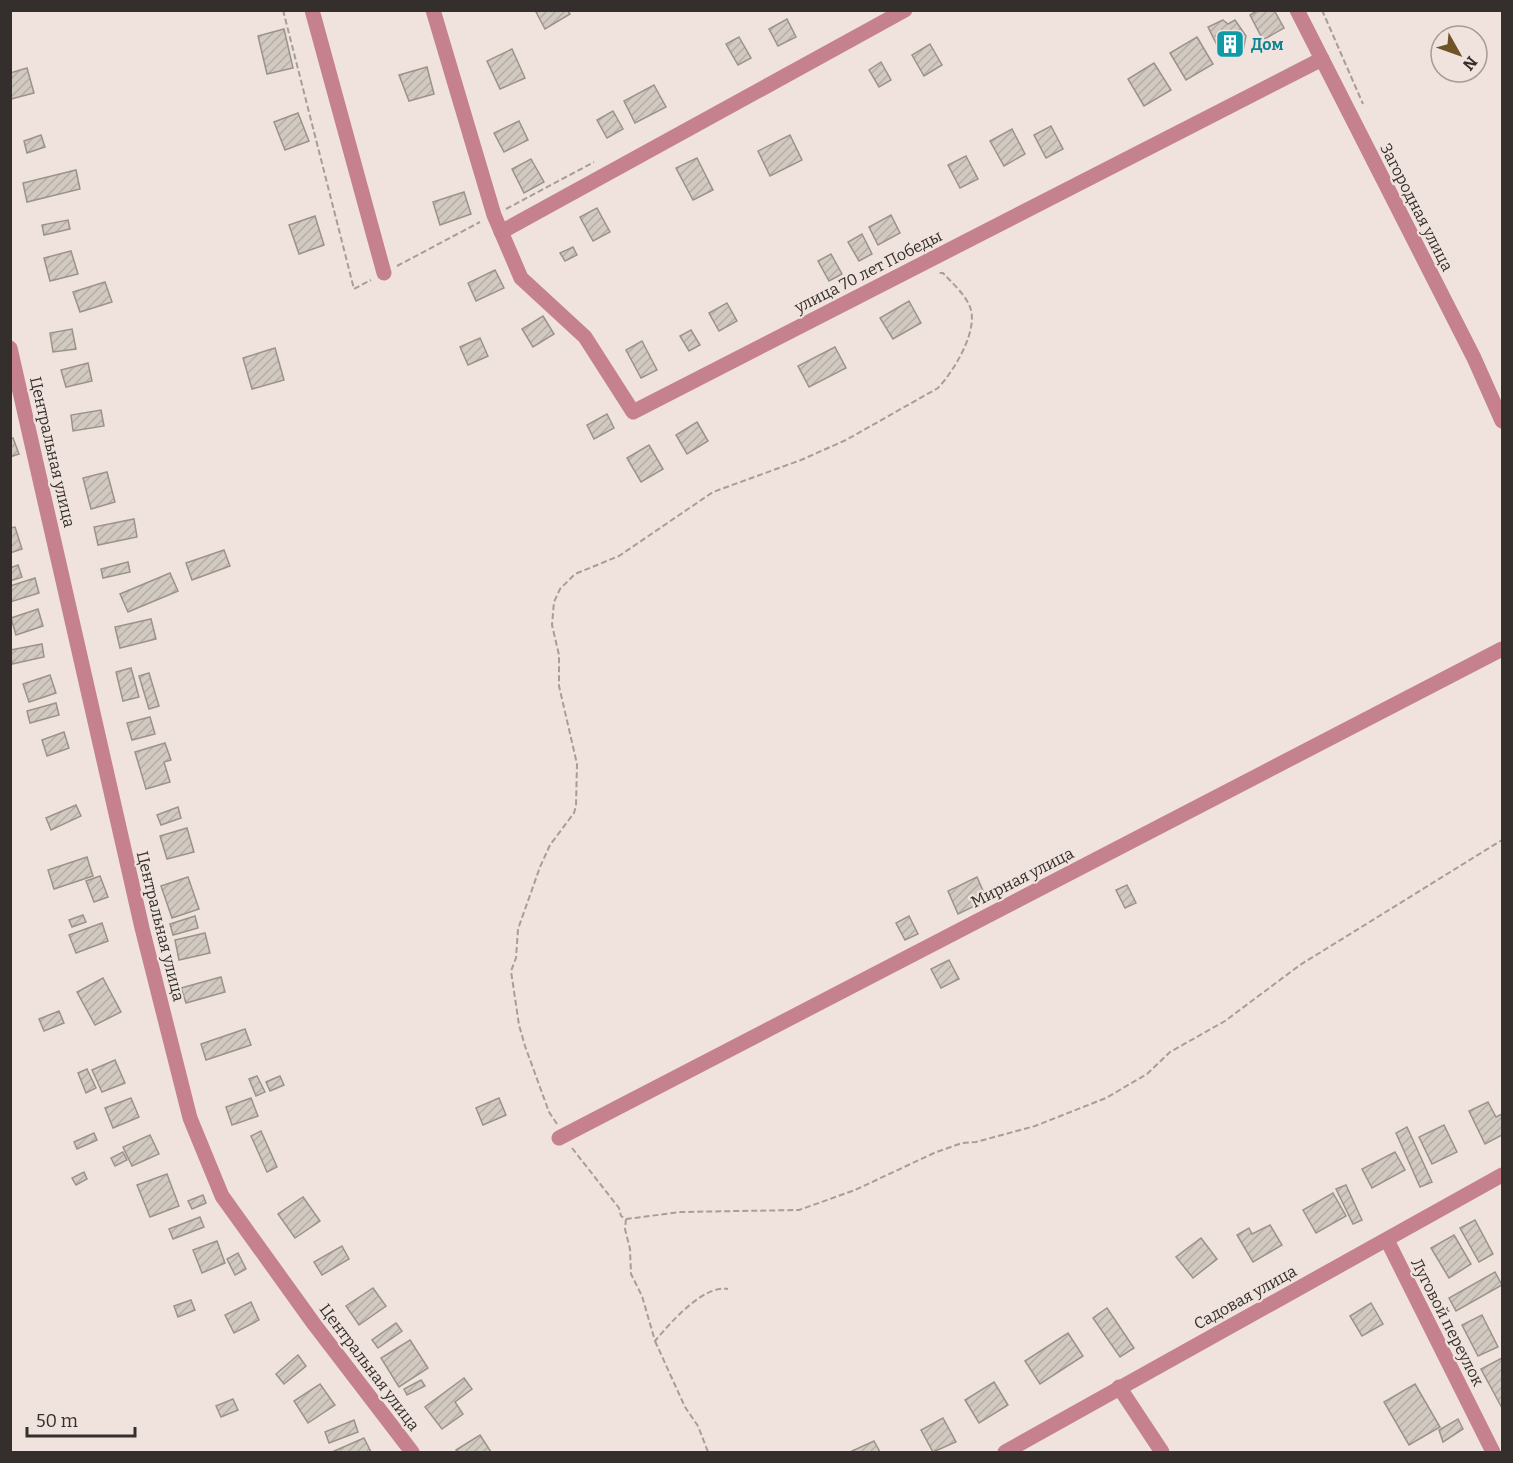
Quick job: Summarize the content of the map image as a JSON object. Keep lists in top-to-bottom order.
{
  "streets": {
    "street": [
      "Загородная улица",
      "улица 70 лет Победы",
      "Центральная улица",
      "Мирная улица",
      "Садовая улица",
      "Луговой переулок"
    ]
  },
  "crossings": [
    ["Загородная улица", "улица 70 лет Победы"],
    ["Садовая улица", "Луговой переулок"]
  ],
  "places": {
    "building": ["Дом"]
  },
  "scale_bar": "50 m",
  "north": "bottom right"
}
